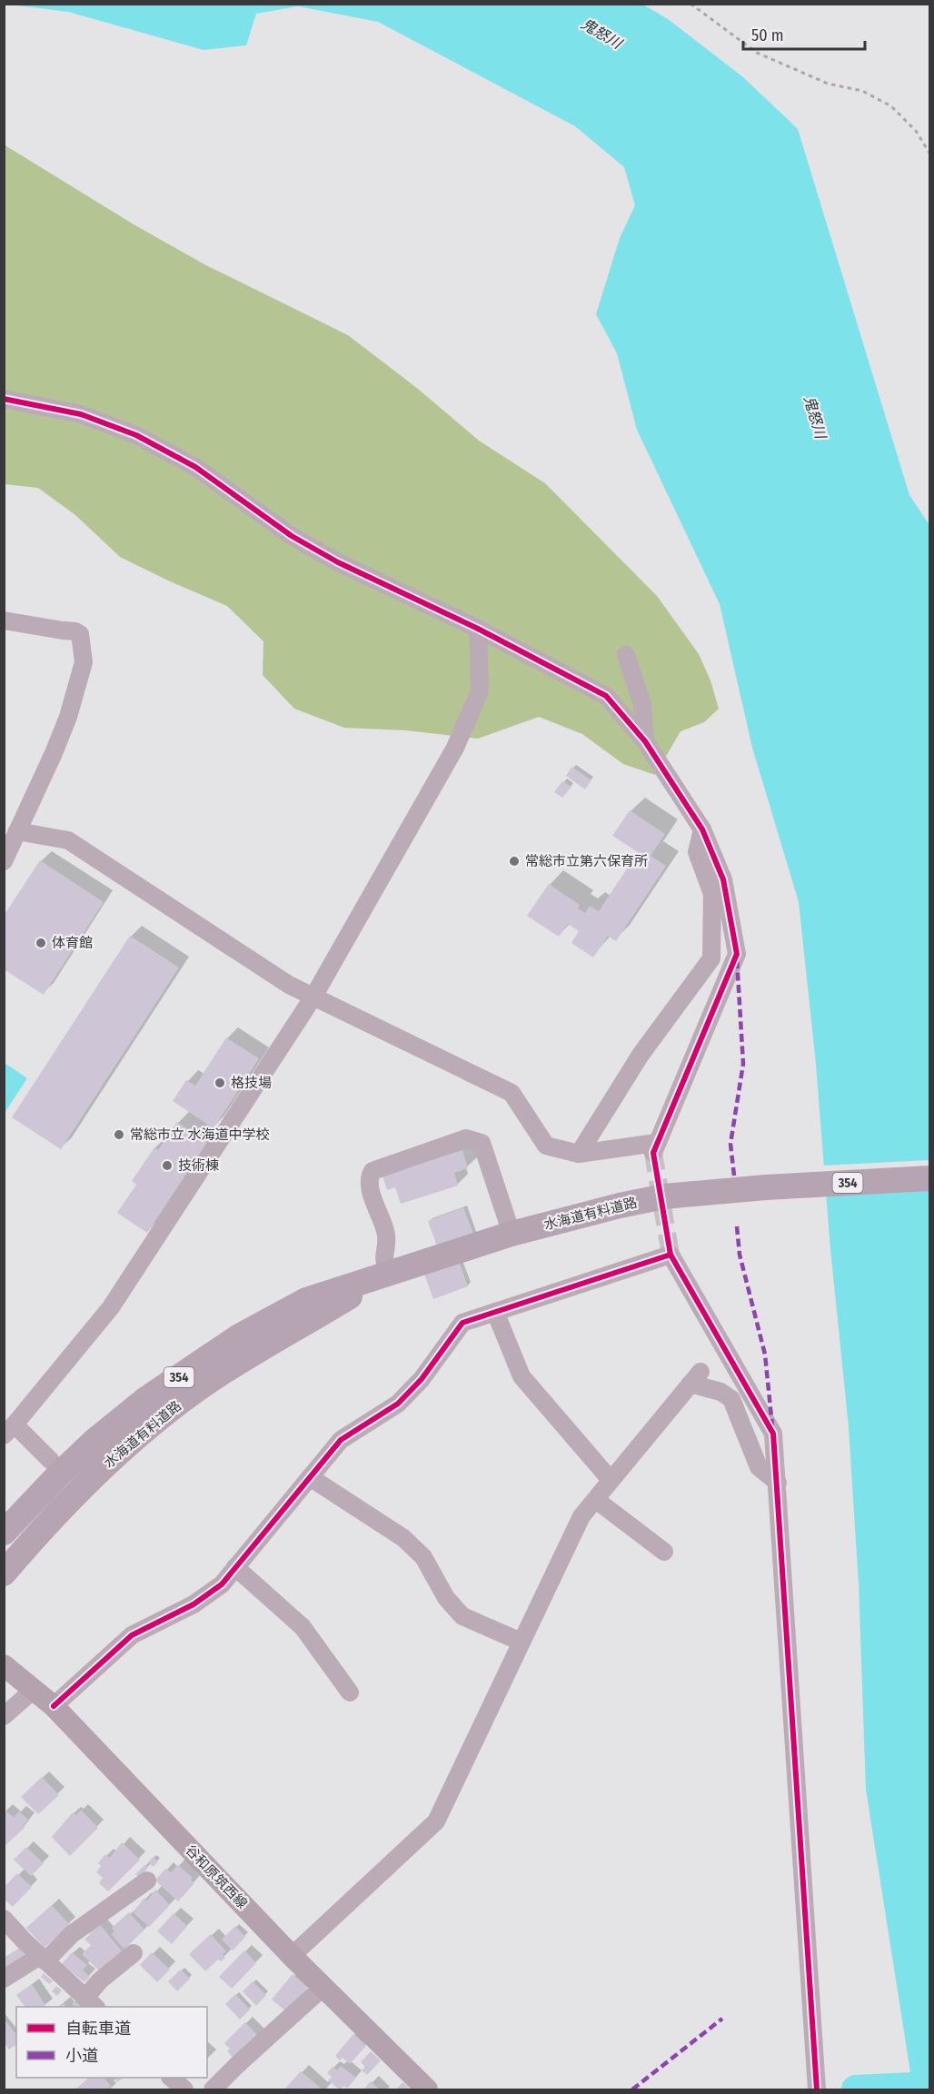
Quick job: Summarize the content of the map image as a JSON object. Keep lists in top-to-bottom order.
{
  "streets": {
    "highway": ["354", "水海道有料道路"],
    "main road": ["谷和原筑西線"]
  },
  "water": ["鬼怒川"],
  "places": [
    "常総市立第六保育所",
    "体育館",
    "格技場",
    "常総市立 水海道中学校",
    "技術棟"
  ],
  "legend": ["自転車道", "小道"],
  "scale_bar": "50 m"
}
